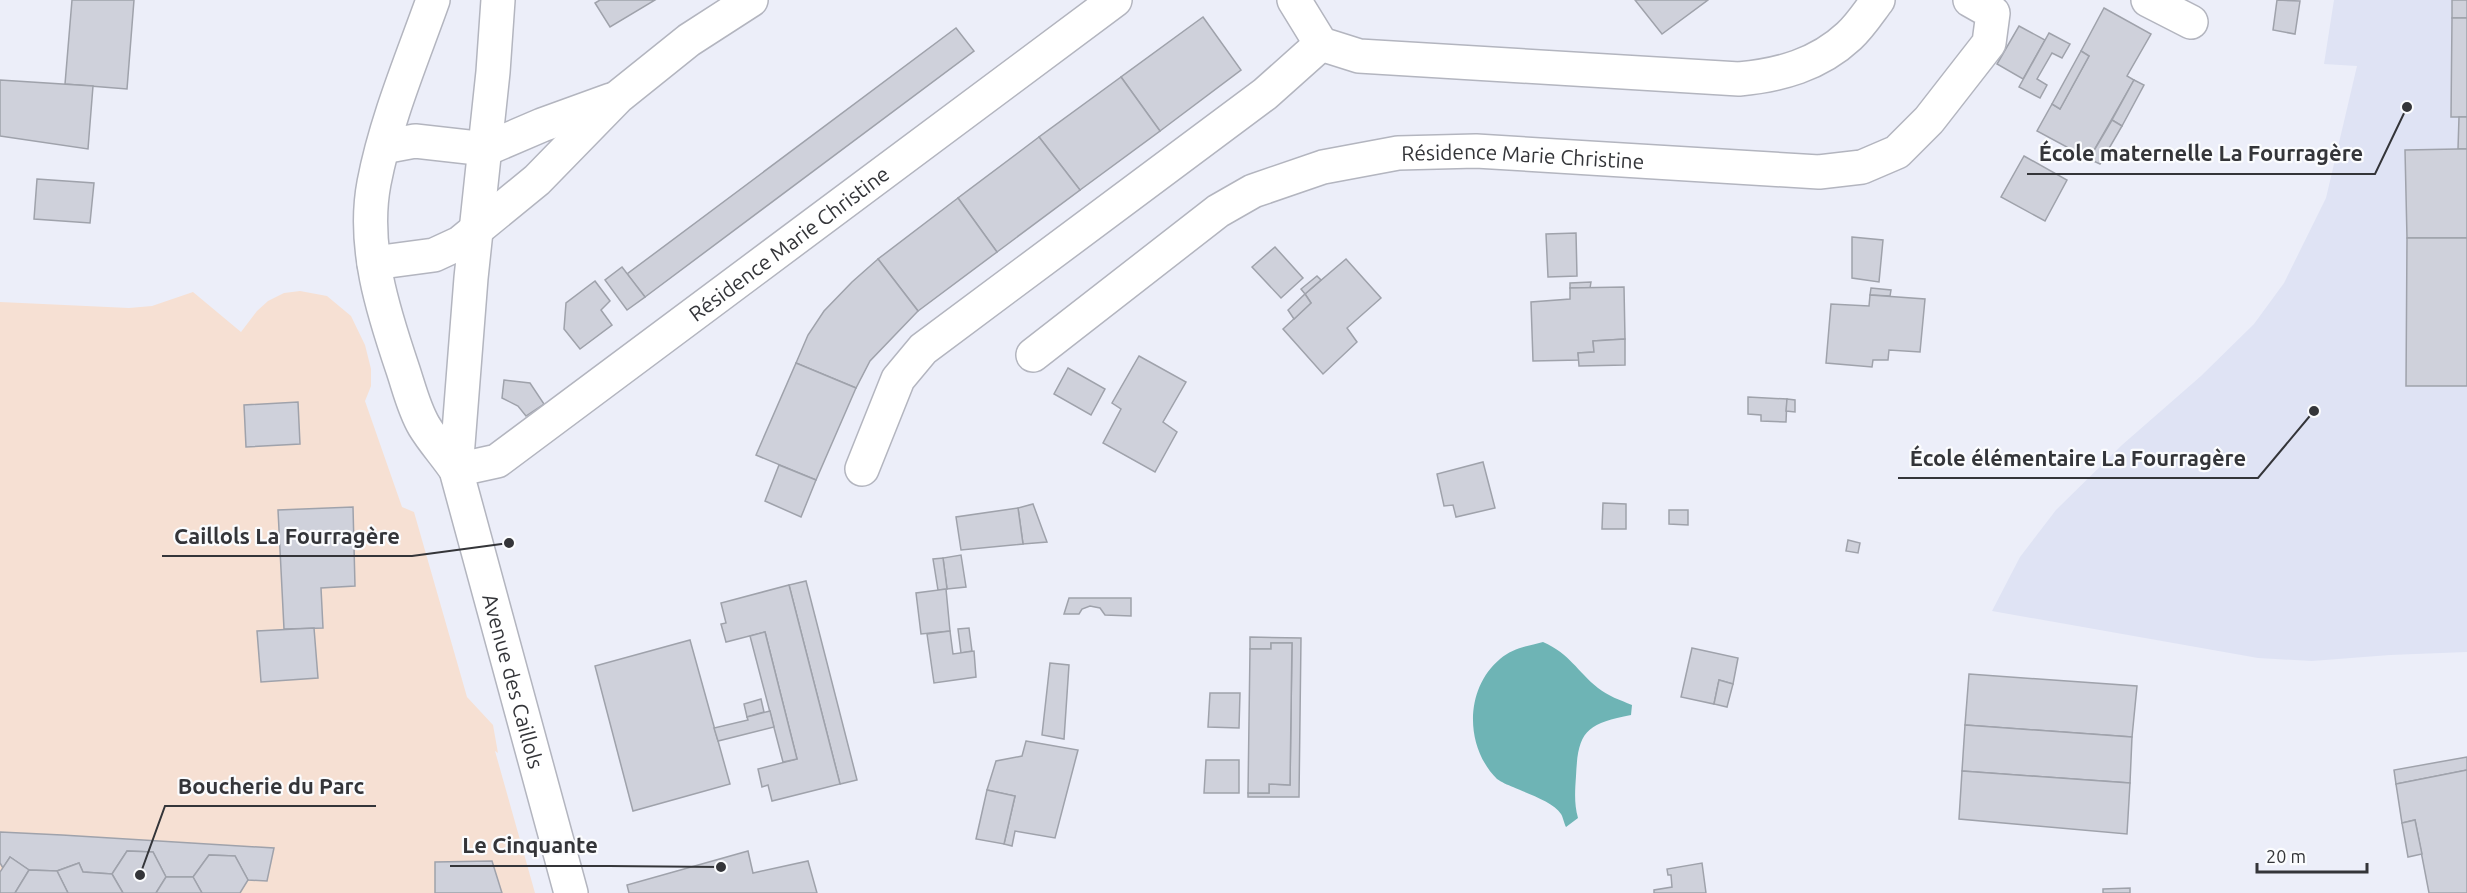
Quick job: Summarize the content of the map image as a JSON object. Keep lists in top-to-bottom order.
{
  "streets": {
    "street": ["Résidence Marie Christine", "Avenue des Caillols"]
  },
  "crossings": [
    ["Résidence Marie Christine", "Avenue des Caillols"]
  ],
  "places": [
    "École maternelle La Fourragère",
    "École élémentaire La Fourragère",
    "Caillols La Fourragère",
    "Le Cinquante",
    "Boucherie du Parc"
  ],
  "scale_bar": "20 m"
}
